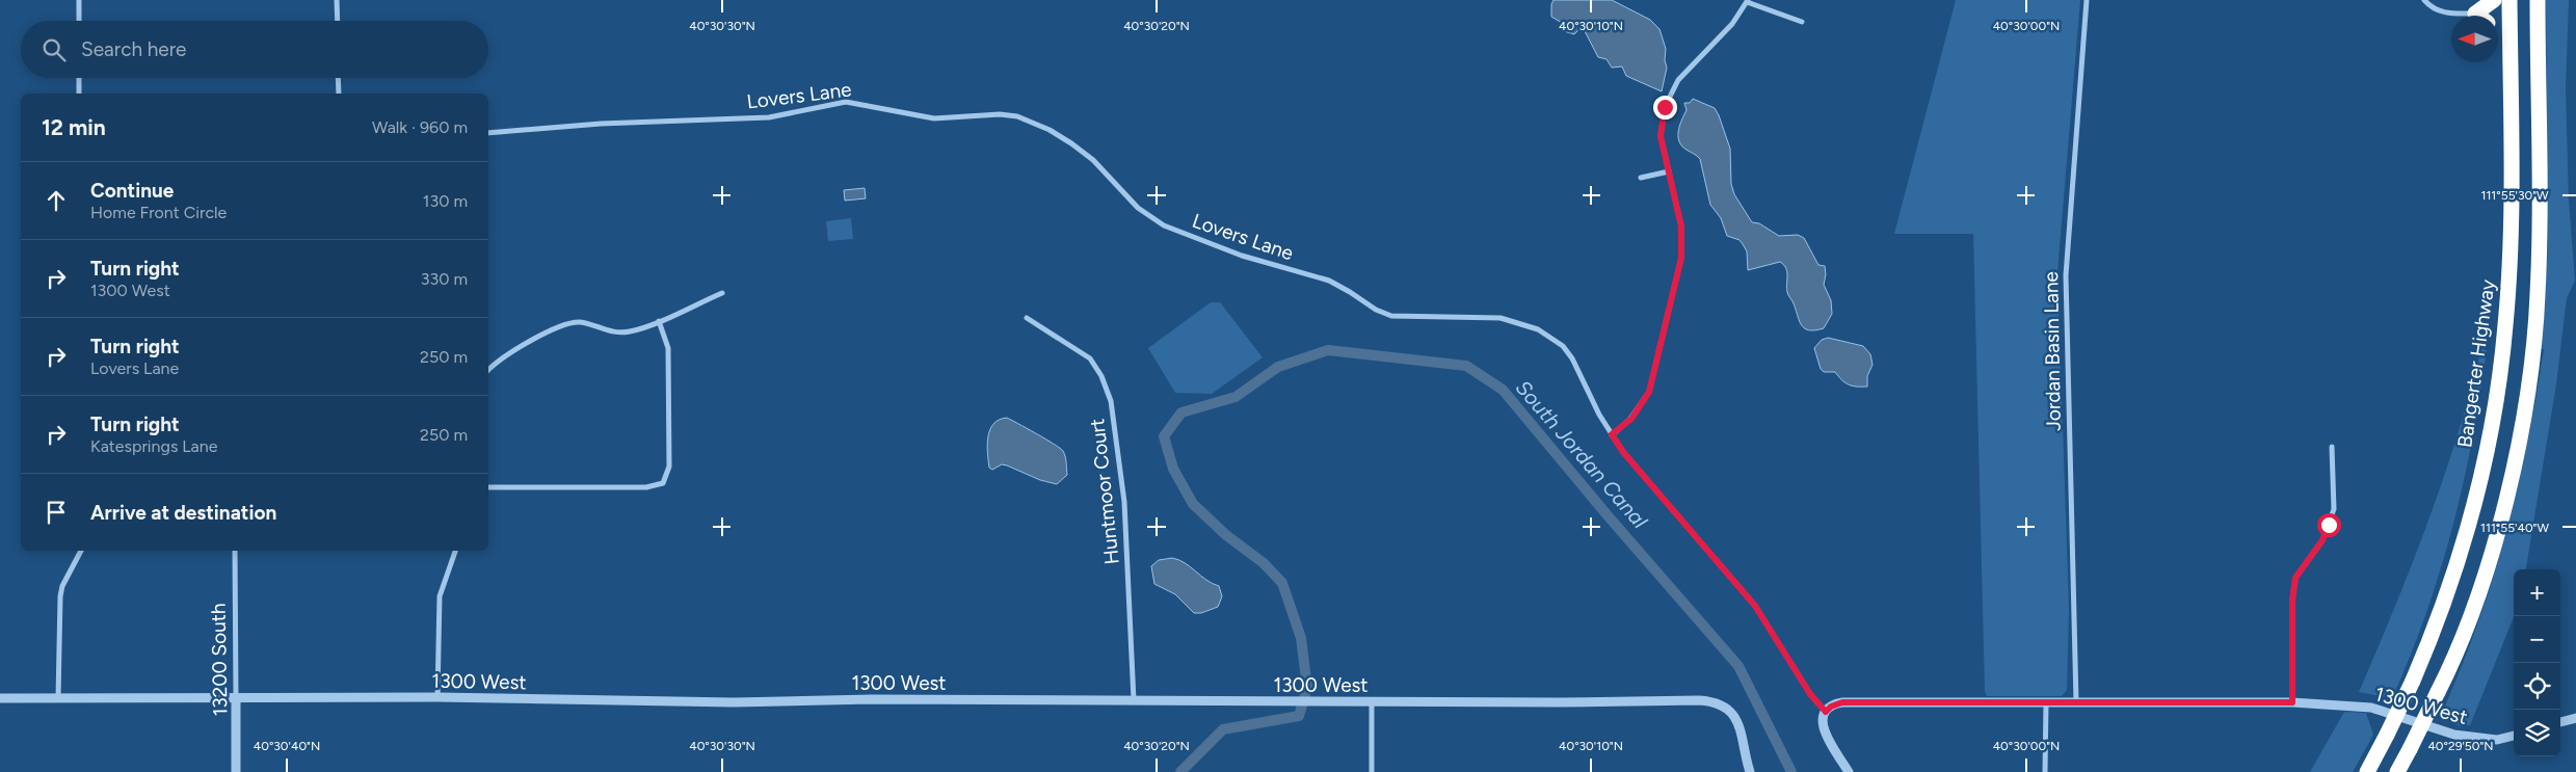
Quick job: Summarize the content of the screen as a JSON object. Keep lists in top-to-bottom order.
{
  "streets": {
    "highway": ["Bangerter Highway"],
    "street": [
      "Lovers Lane",
      "Jordan Basin Lane",
      "Huntmoor Court",
      "13200 South",
      "1300 West"
    ]
  },
  "crossings": [
    ["Lovers Lane", "1300 West"],
    ["Jordan Basin Lane", "1300 West"],
    ["Huntmoor Court", "1300 West"],
    ["13200 South", "1300 West"]
  ],
  "water": ["South Jordan Canal"],
  "north": "left",
  "page": {
    "search": "Search here",
    "heading": ["12 min", "Walk · 960 m"],
    "list": [
      ["Continue", "Home Front Circle", "130 m"],
      ["Turn right", "1300 West", "330 m"],
      ["Turn right", "Lovers Lane", "250 m"],
      ["Turn right", "Katesprings Lane", "250 m"],
      "Arrive at destination"
    ],
    "map_buttons": ["+", "−"]
  },
  "coordinates": [
    "40°30'30\"N",
    "40°30'20\"N",
    "40°30'10\"N",
    "40°30'00\"N",
    "111°55'30\"W",
    "111°55'40\"W",
    "40°30'40\"N",
    "40°29'50\"N"
  ]
}
